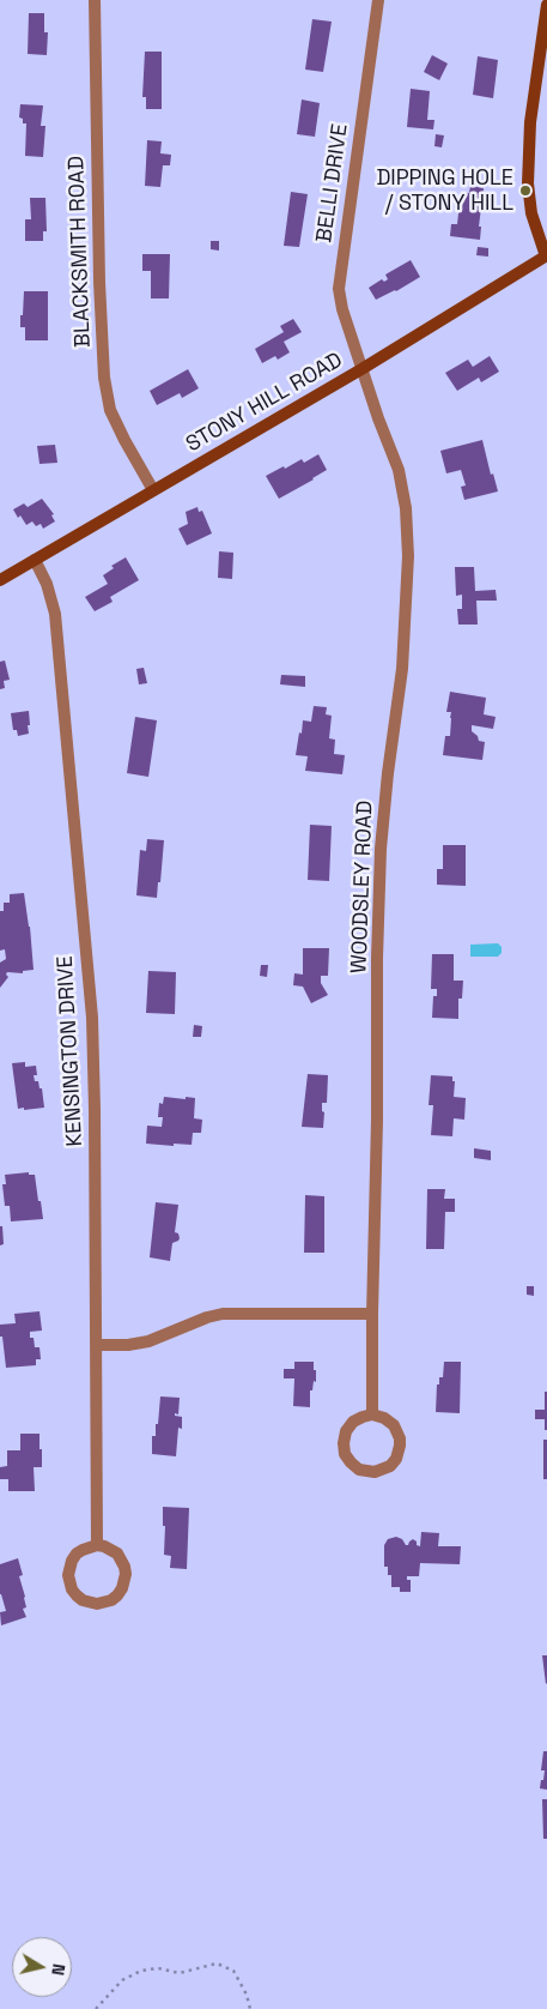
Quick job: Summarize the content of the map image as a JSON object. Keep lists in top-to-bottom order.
{
  "streets": {
    "main road": ["STONY HILL ROAD"],
    "street": [
      "BELLI DRIVE",
      "BLACKSMITH ROAD",
      "WOODSLEY ROAD",
      "KENSINGTON DRIVE"
    ]
  },
  "crossings": [
    ["BELLI DRIVE", "STONY HILL ROAD"],
    ["BELLI DRIVE", "WOODSLEY ROAD"],
    ["BLACKSMITH ROAD", "STONY HILL ROAD"],
    ["STONY HILL ROAD", "WOODSLEY ROAD"],
    ["STONY HILL ROAD", "KENSINGTON DRIVE"]
  ],
  "places": ["DIPPING HOLE / STONY HILL"],
  "north": "right"
}
